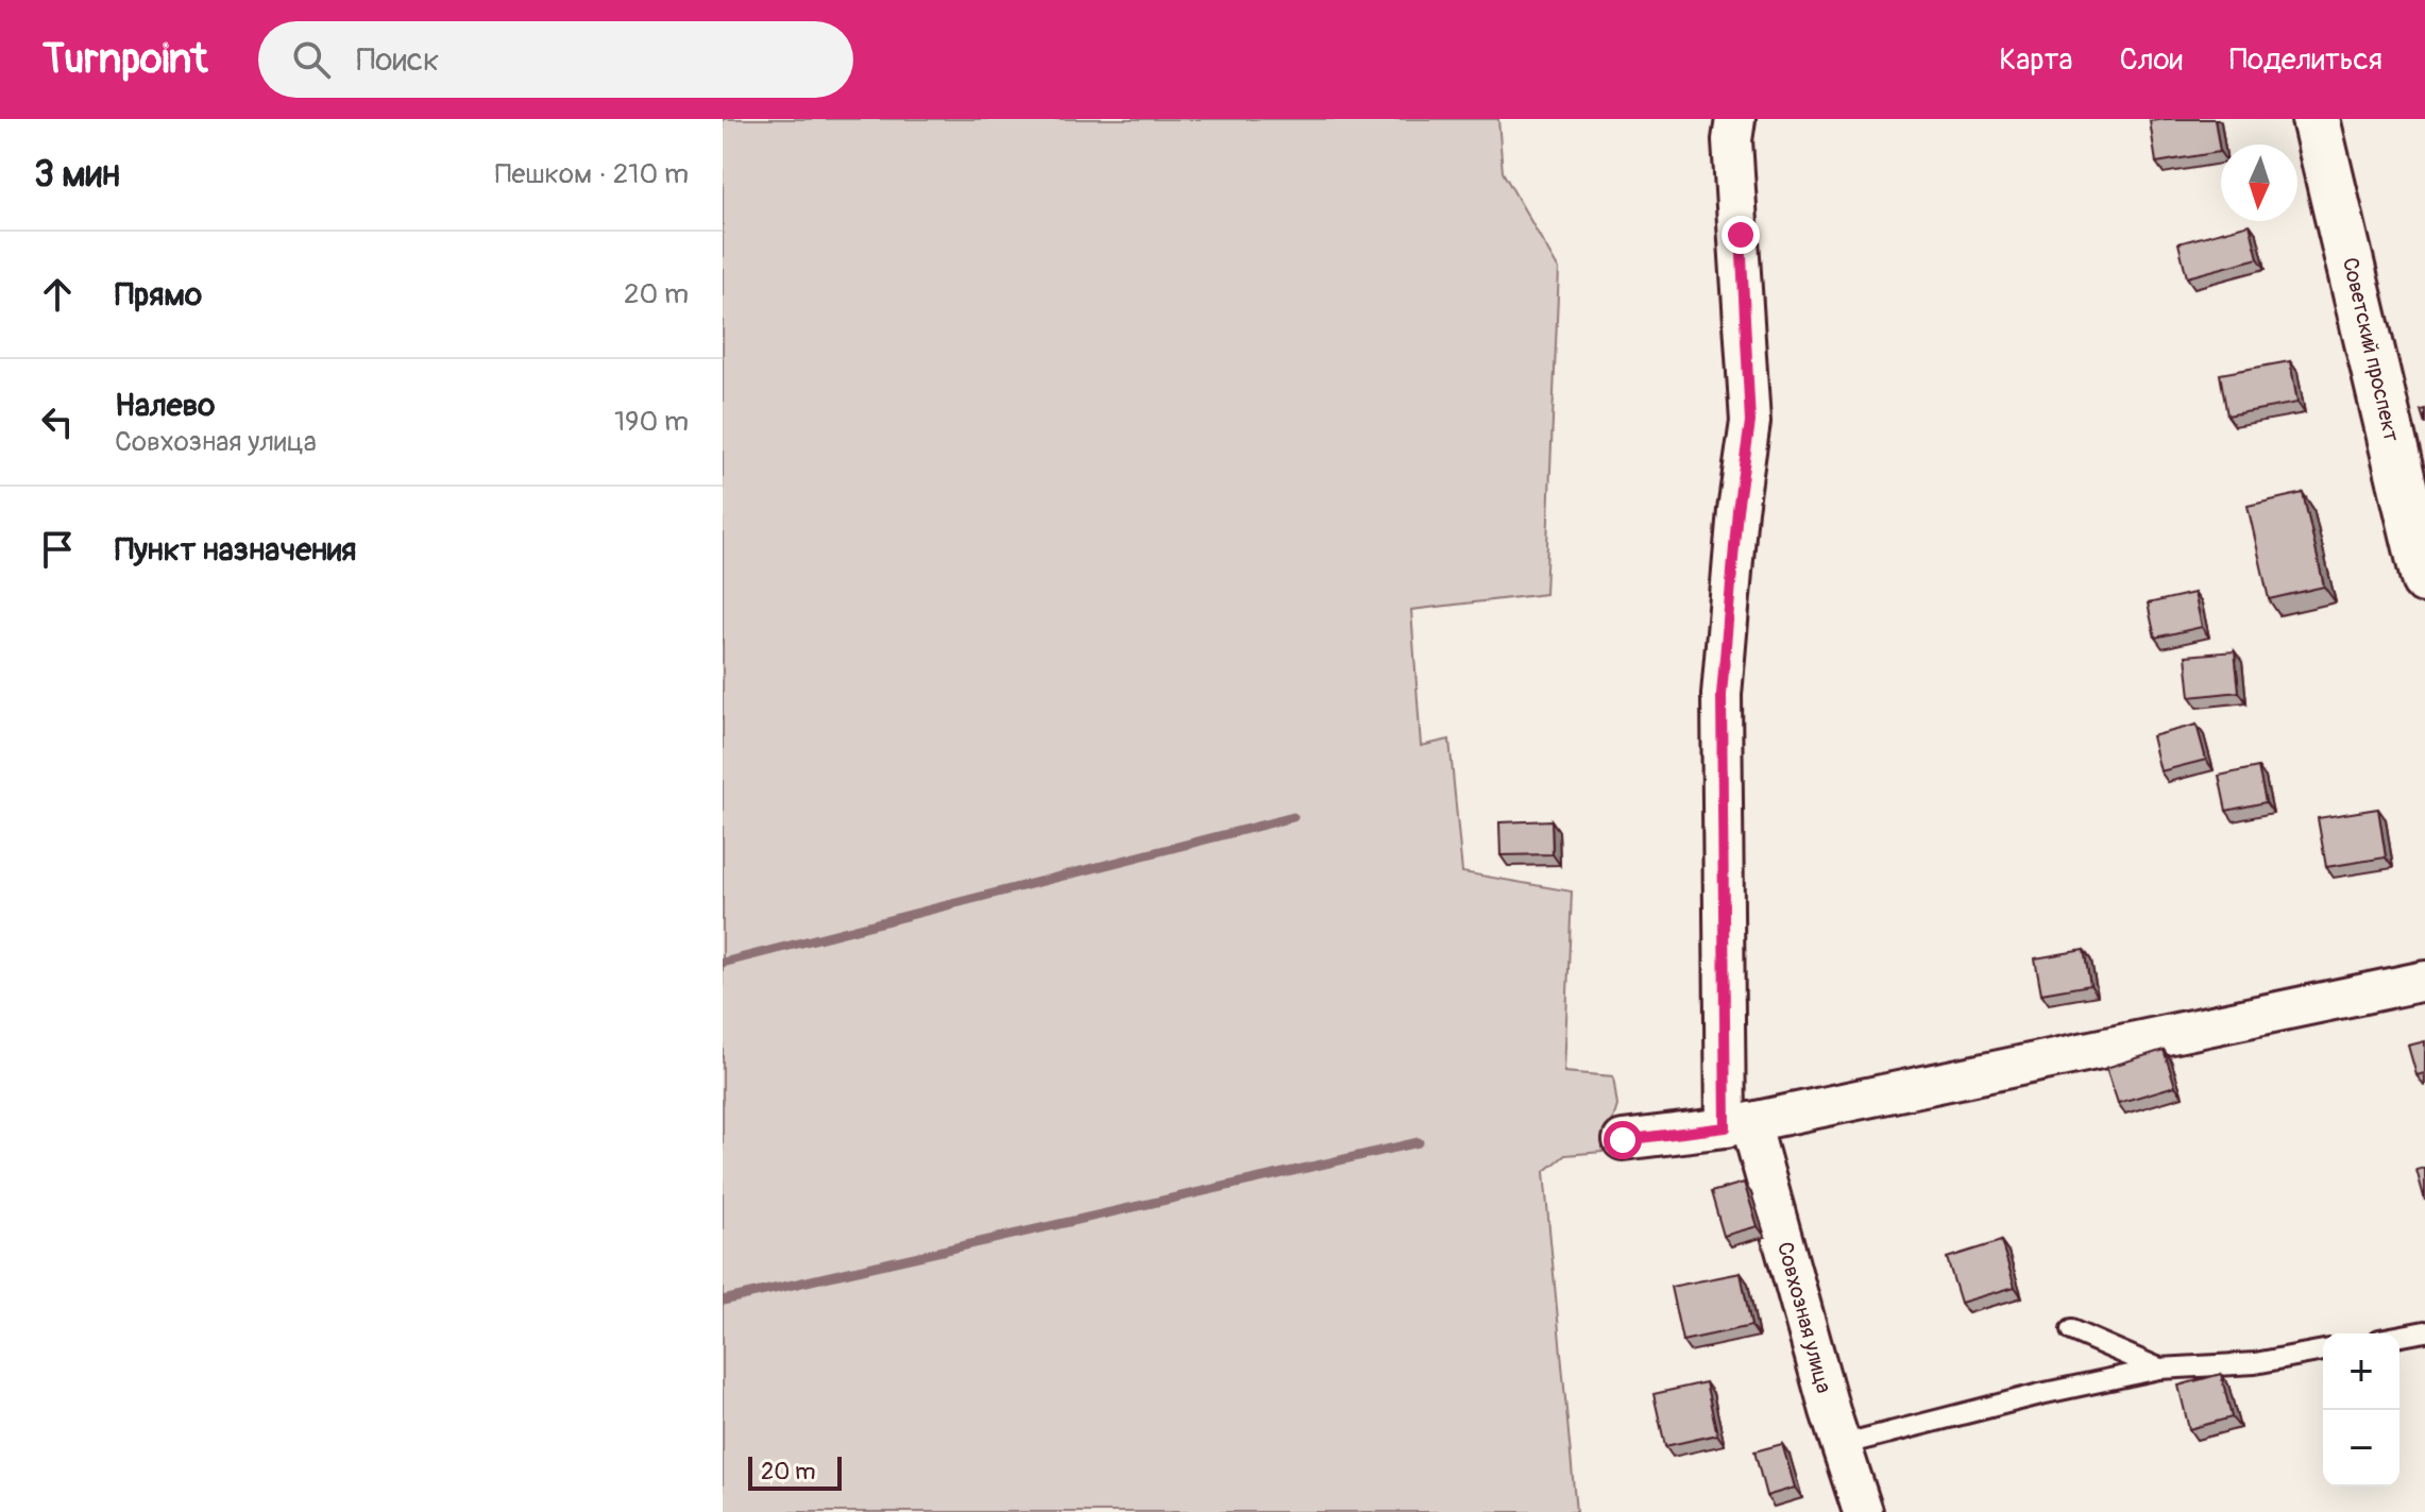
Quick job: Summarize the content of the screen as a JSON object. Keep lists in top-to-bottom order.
{
  "streets": {
    "street": ["Советский проспект", "Совхозная улица"]
  },
  "scale_bar": "20 m",
  "north": "bottom",
  "page": {
    "header": "Turnpoint",
    "search": "Поиск",
    "nav": ["Карта", "Слои", "Поделиться"],
    "heading": ["3 мин", "Пешком · 210 m"],
    "list": [
      ["Прямо", "20 m"],
      ["Налево", "Совхозная улица", "190 m"],
      "Пункт назначения"
    ],
    "map_buttons": ["+", "−"],
    "scale": "20 m"
  }
}
